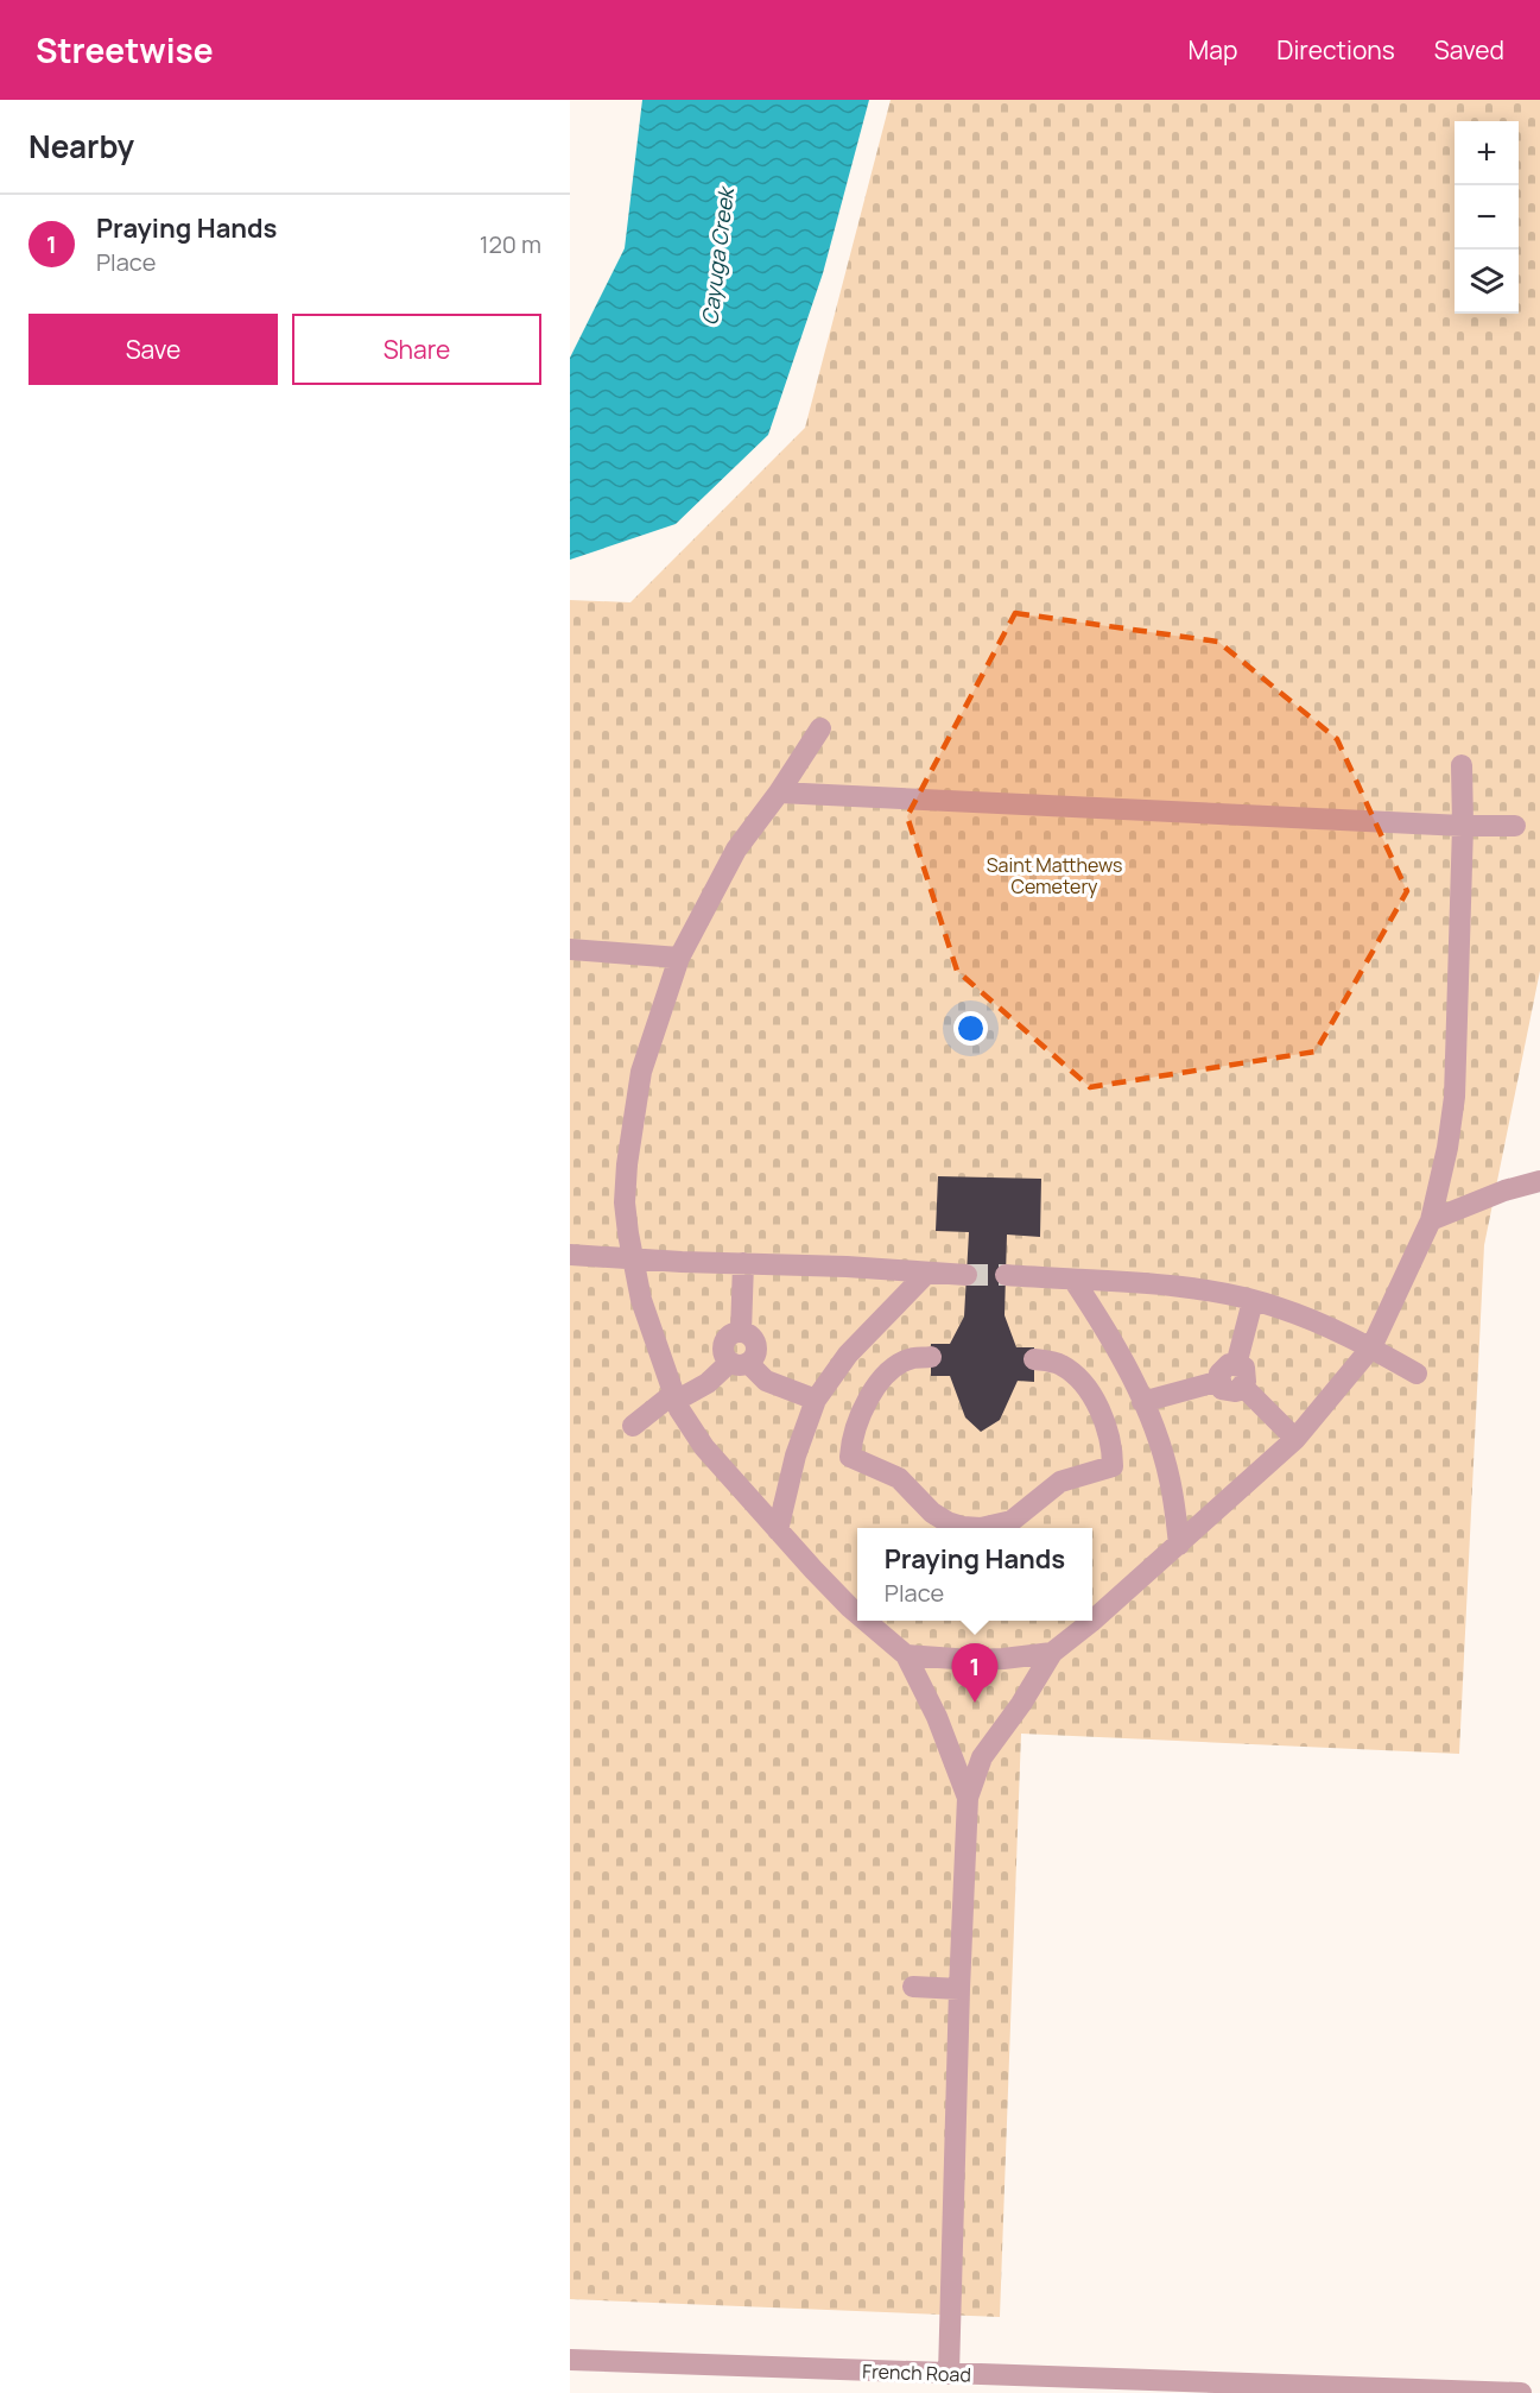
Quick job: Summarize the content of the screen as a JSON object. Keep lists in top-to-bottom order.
{
  "streets": {
    "street": ["French Road"]
  },
  "water": ["Cayuga Creek"],
  "parks": ["Saint Matthews Cemetery"],
  "page": {
    "header": "Streetwise",
    "nav": ["Map", "Directions", "Saved"],
    "heading": "Nearby",
    "map_buttons": ["+", "−"],
    "list": [
      {
        "mark": "1",
        "name": "Praying Hands",
        "note": "Place",
        "value": "120 m"
      }
    ],
    "buttons": ["Save", "Share"],
    "popup": ["Praying Hands", "Place"],
    "pins": "1"
  }
}
